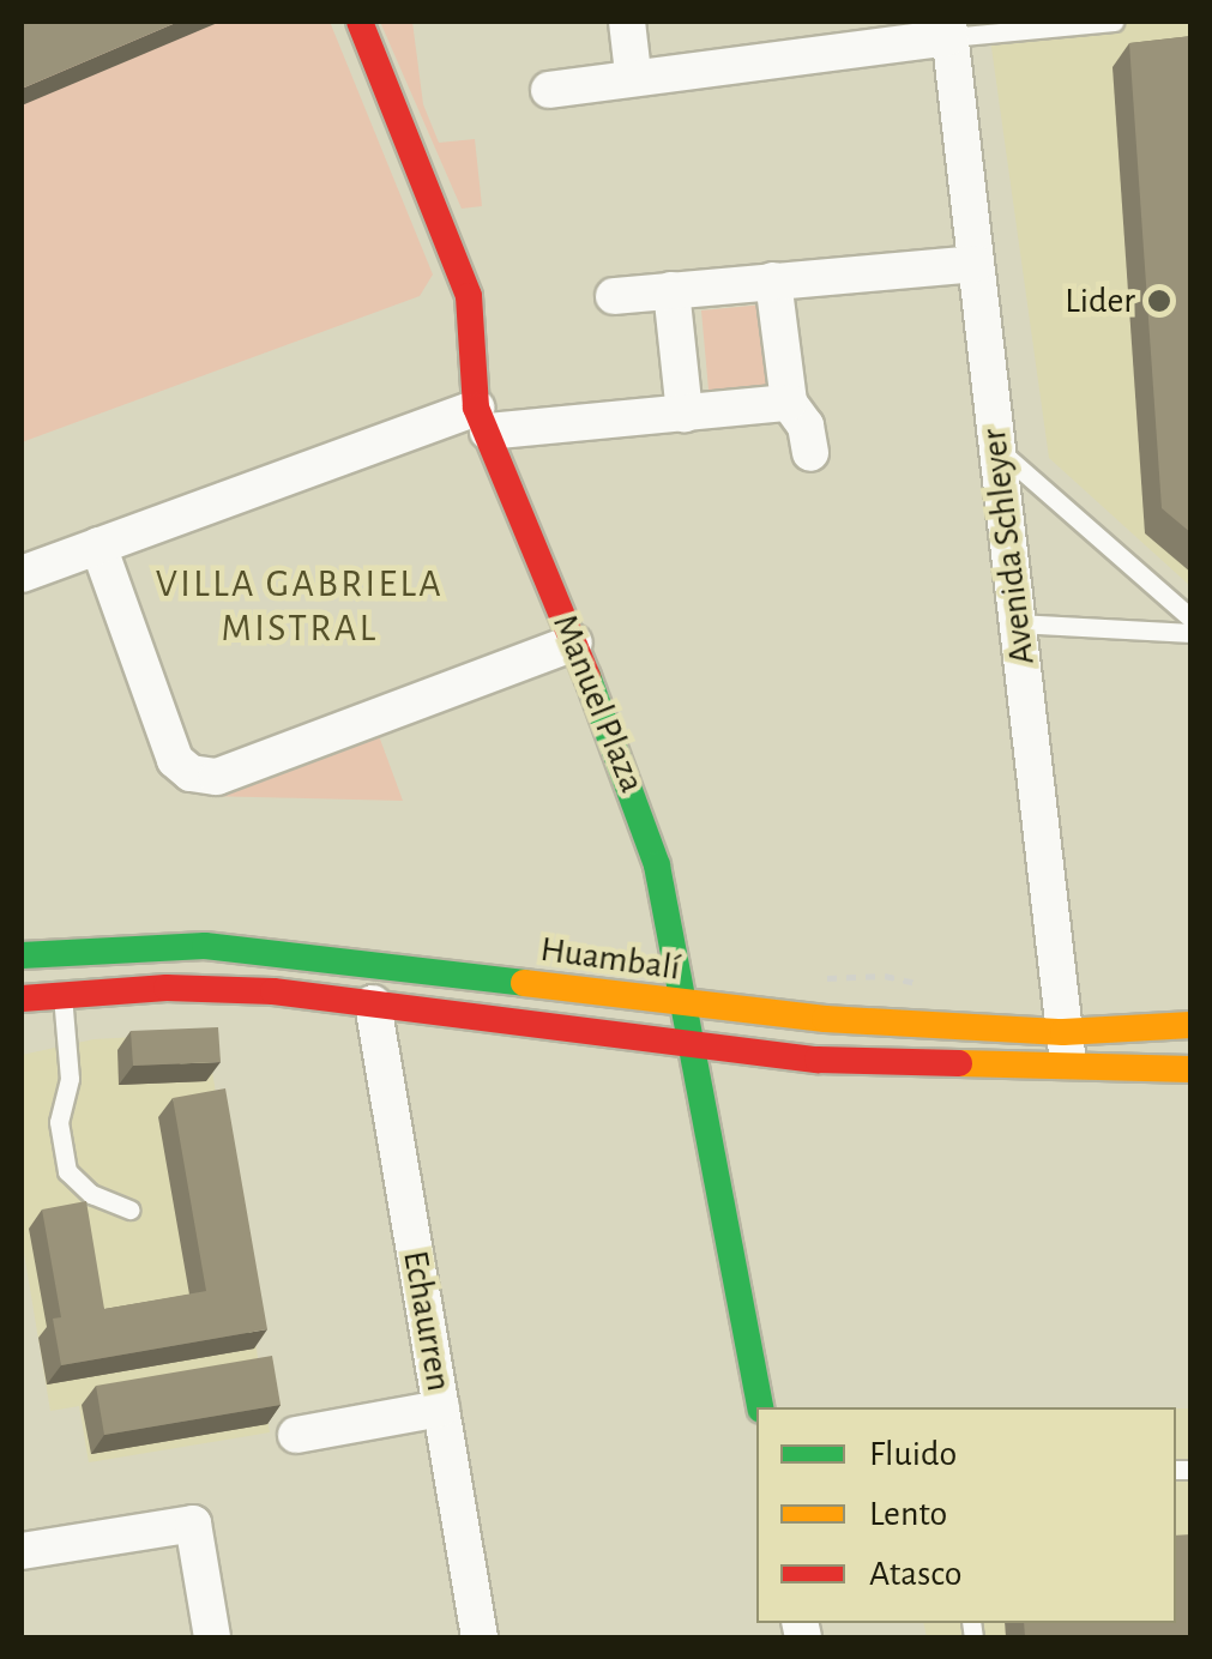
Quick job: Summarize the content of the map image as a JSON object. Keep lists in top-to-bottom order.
{
  "streets": {
    "main road": ["Manuel Plaza", "Huambalí"],
    "street": ["Avenida Schleyer", "Echaurren"]
  },
  "crossings": [
    ["Avenida Schleyer", "Huambalí"],
    ["Manuel Plaza", "Huambalí"]
  ],
  "districts": ["VILLA GABRIELA MISTRAL"],
  "places": ["Lider"],
  "legend": ["Fluido", "Lento", "Atasco"]
}
